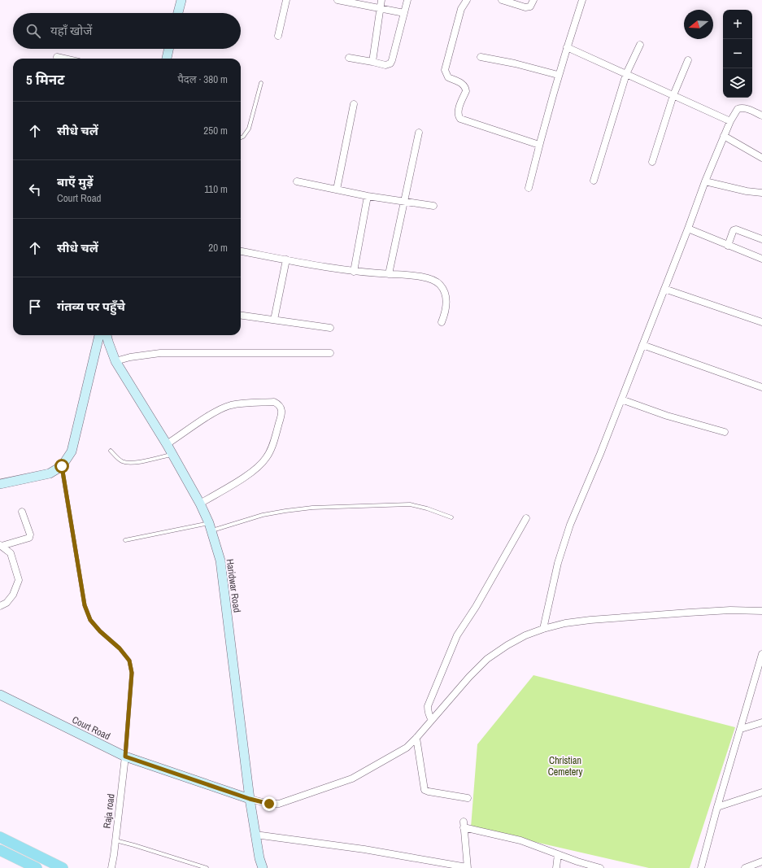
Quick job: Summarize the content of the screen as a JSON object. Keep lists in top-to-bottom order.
{
  "streets": {
    "main road": ["Haridwar Road", "Court Road"],
    "street": ["Raja road"]
  },
  "crossings": [
    ["Haridwar Road", "Court Road"],
    ["Court Road", "Raja road"]
  ],
  "parks": ["Christian Cemetery"],
  "north": "left",
  "page": {
    "map_buttons": ["+", "−"],
    "search": "यहाँ खोजें",
    "heading": ["5 मिनट", "पैदल · 380 m"],
    "list": [
      ["सीधे चलें", "250 m"],
      ["बाएँ मुड़ें", "Court Road", "110 m"],
      ["सीधे चलें", "20 m"],
      "गंतव्य पर पहुँचे"
    ]
  }
}
